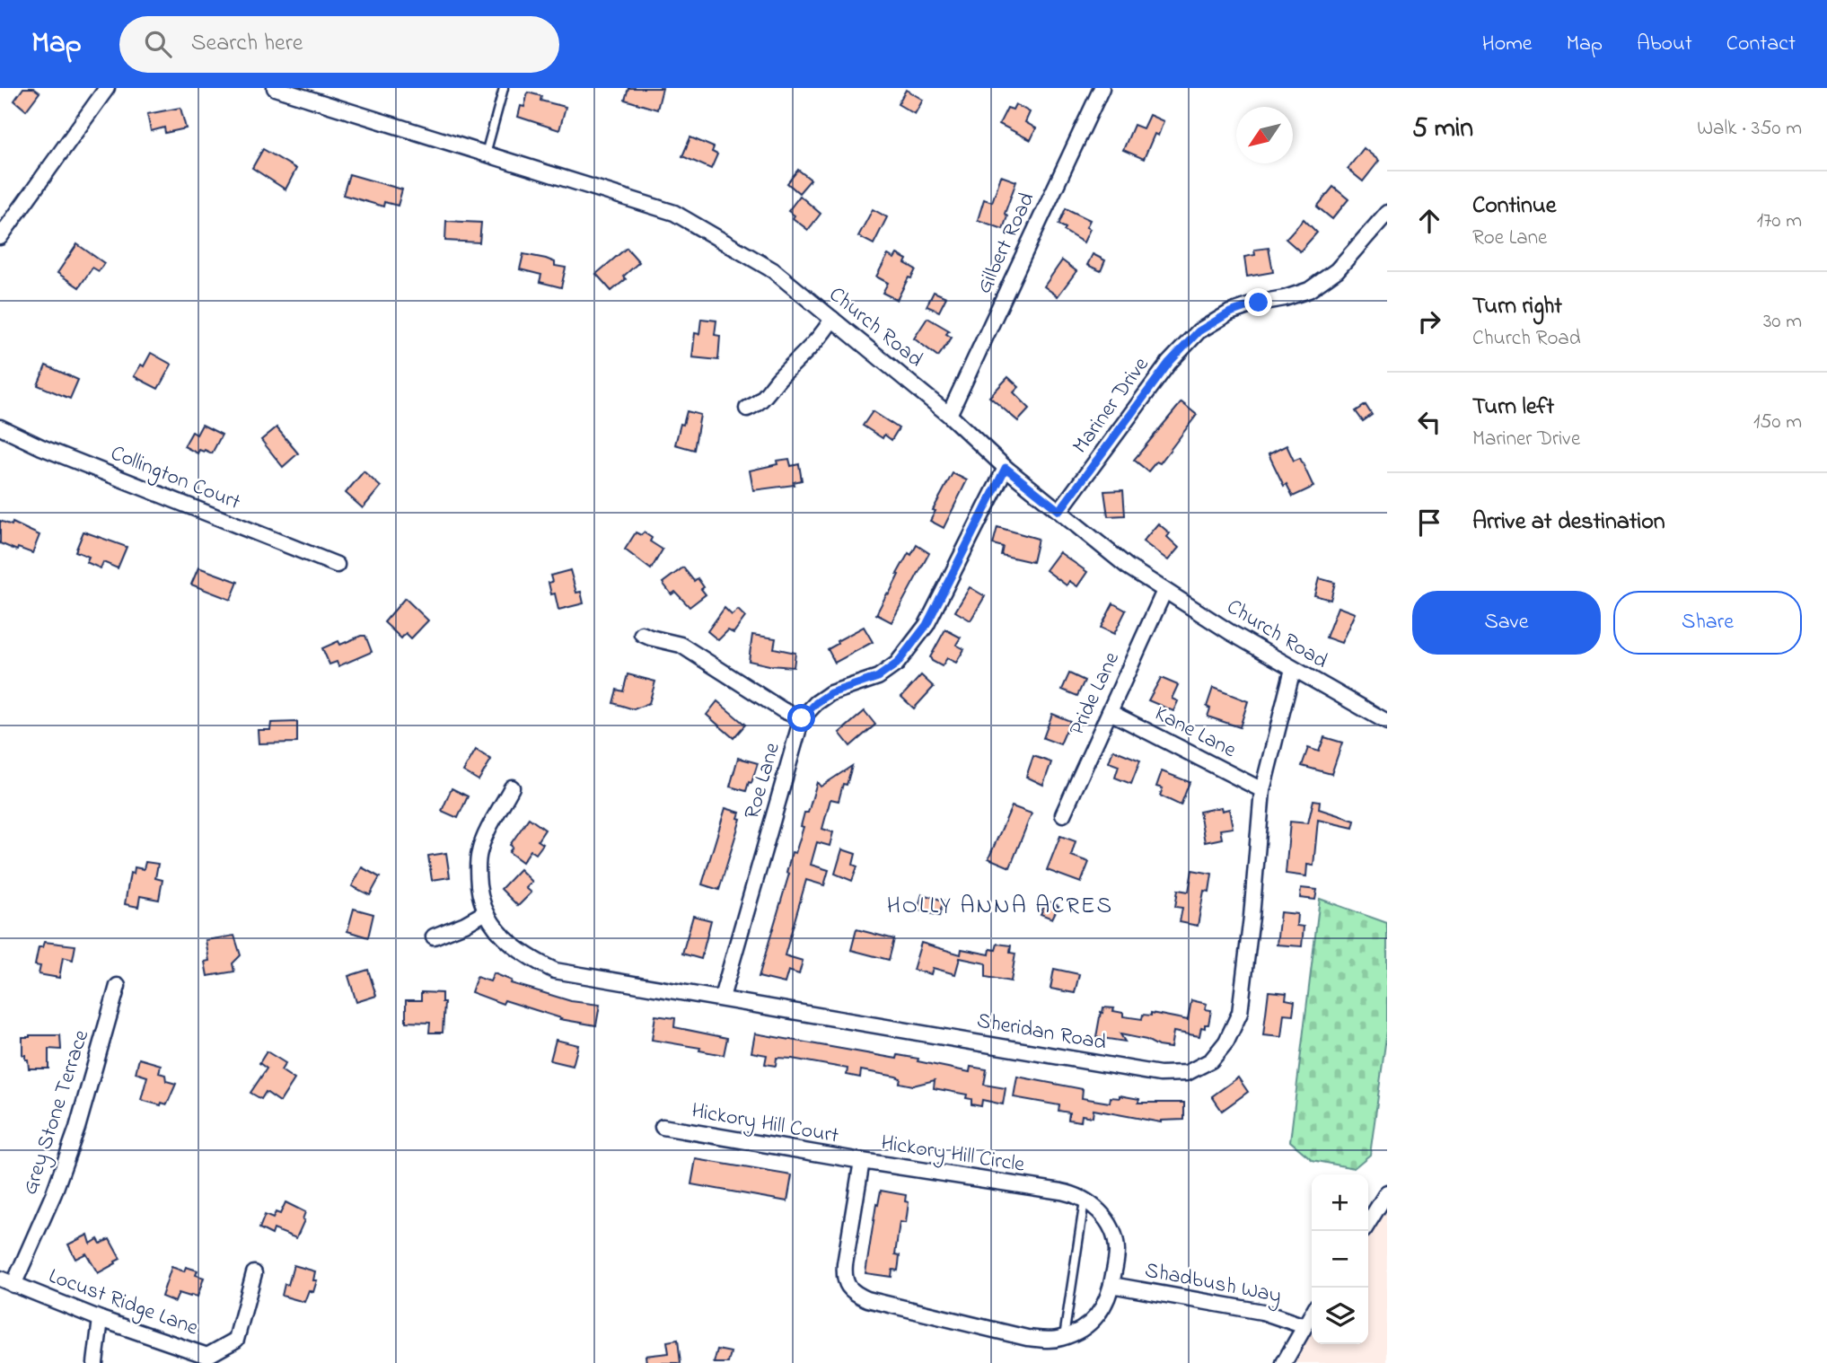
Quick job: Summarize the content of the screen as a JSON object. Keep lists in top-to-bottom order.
{
  "streets": {
    "street": [
      "Gilbert Road",
      "Church Road",
      "Mariner Drive",
      "Collington Court",
      "Pride Lane",
      "Kane Lane",
      "Roe Lane",
      "Sheridan Road",
      "Grey Stone Terrace",
      "Hickory Hill Court",
      "Hickory Hill Circle",
      "Shadbush Way",
      "Locust Ridge Lane"
    ]
  },
  "crossings": [
    ["Gilbert Road", "Church Road"],
    ["Church Road", "Mariner Drive"],
    ["Church Road", "Pride Lane"],
    ["Church Road", "Sheridan Road"],
    ["Pride Lane", "Kane Lane"],
    ["Kane Lane", "Sheridan Road"],
    ["Roe Lane", "Sheridan Road"],
    ["Grey Stone Terrace", "Locust Ridge Lane"],
    ["Hickory Hill Court", "Hickory Hill Circle"],
    ["Hickory Hill Circle", "Shadbush Way"]
  ],
  "districts": ["HOLLY ANNA ACRES"],
  "north": "bottom left",
  "page": {
    "header": "Map",
    "search": "Search here",
    "nav": [
      "Home",
      "Map",
      "About",
      "Contact"
    ],
    "heading": ["5 min", "Walk · 350 m"],
    "list": [
      ["Continue", "Roe Lane", "170 m"],
      ["Turn right", "Church Road", "30 m"],
      ["Turn left", "Mariner Drive", "150 m"],
      "Arrive at destination"
    ],
    "buttons": ["Save", "Share"],
    "map_buttons": ["+", "−"]
  }
}
